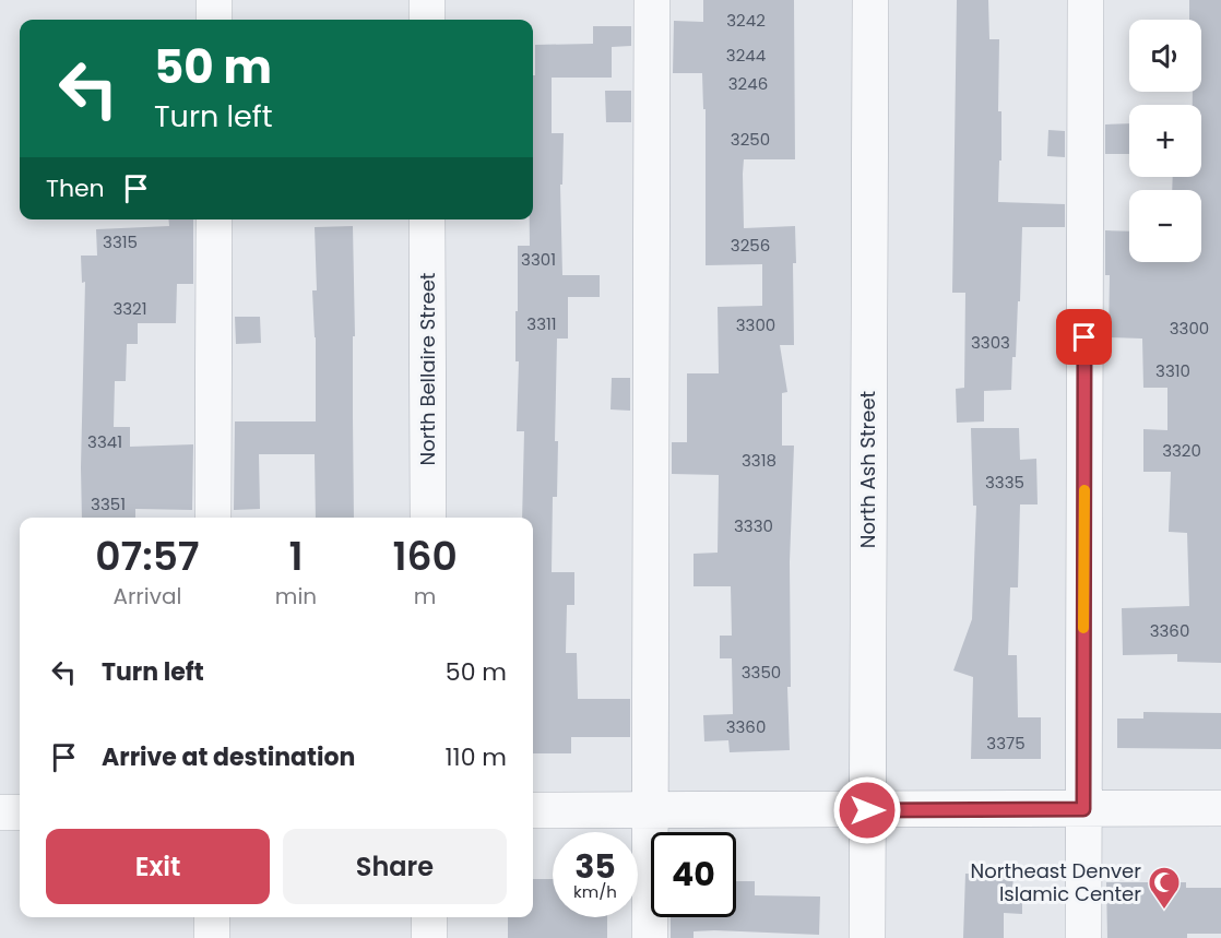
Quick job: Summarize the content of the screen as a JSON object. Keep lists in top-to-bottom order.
{
  "streets": {
    "street": ["North Bellaire Street", "North Ash Street"]
  },
  "places": {
    "mosque": ["Northeast Denver Islamic Center"]
  },
  "house_numbers": [
    "3242",
    "3244",
    "3246",
    "3250",
    "3315",
    "3256",
    "3301",
    "3321",
    "3311",
    "3300",
    "3300",
    "3303",
    "3310",
    "3341",
    "3320",
    "3318",
    "3335",
    "3351",
    "3330",
    "3360",
    "3350",
    "3360",
    "3375"
  ],
  "page": {
    "map_buttons": ["+", "−"],
    "turn": ["50 m", "Turn left"],
    "then": "Then",
    "eta": [
      "07:57",
      "Arrival",
      "1",
      "min",
      "160",
      "m"
    ],
    "list": [
      {
        "name": "Turn left",
        "value": "50 m"
      },
      {
        "name": "Arrive at destination",
        "value": "110 m"
      }
    ],
    "buttons": ["Exit", "Share"],
    "speed": "35 km/h",
    "limit": "40"
  }
}
